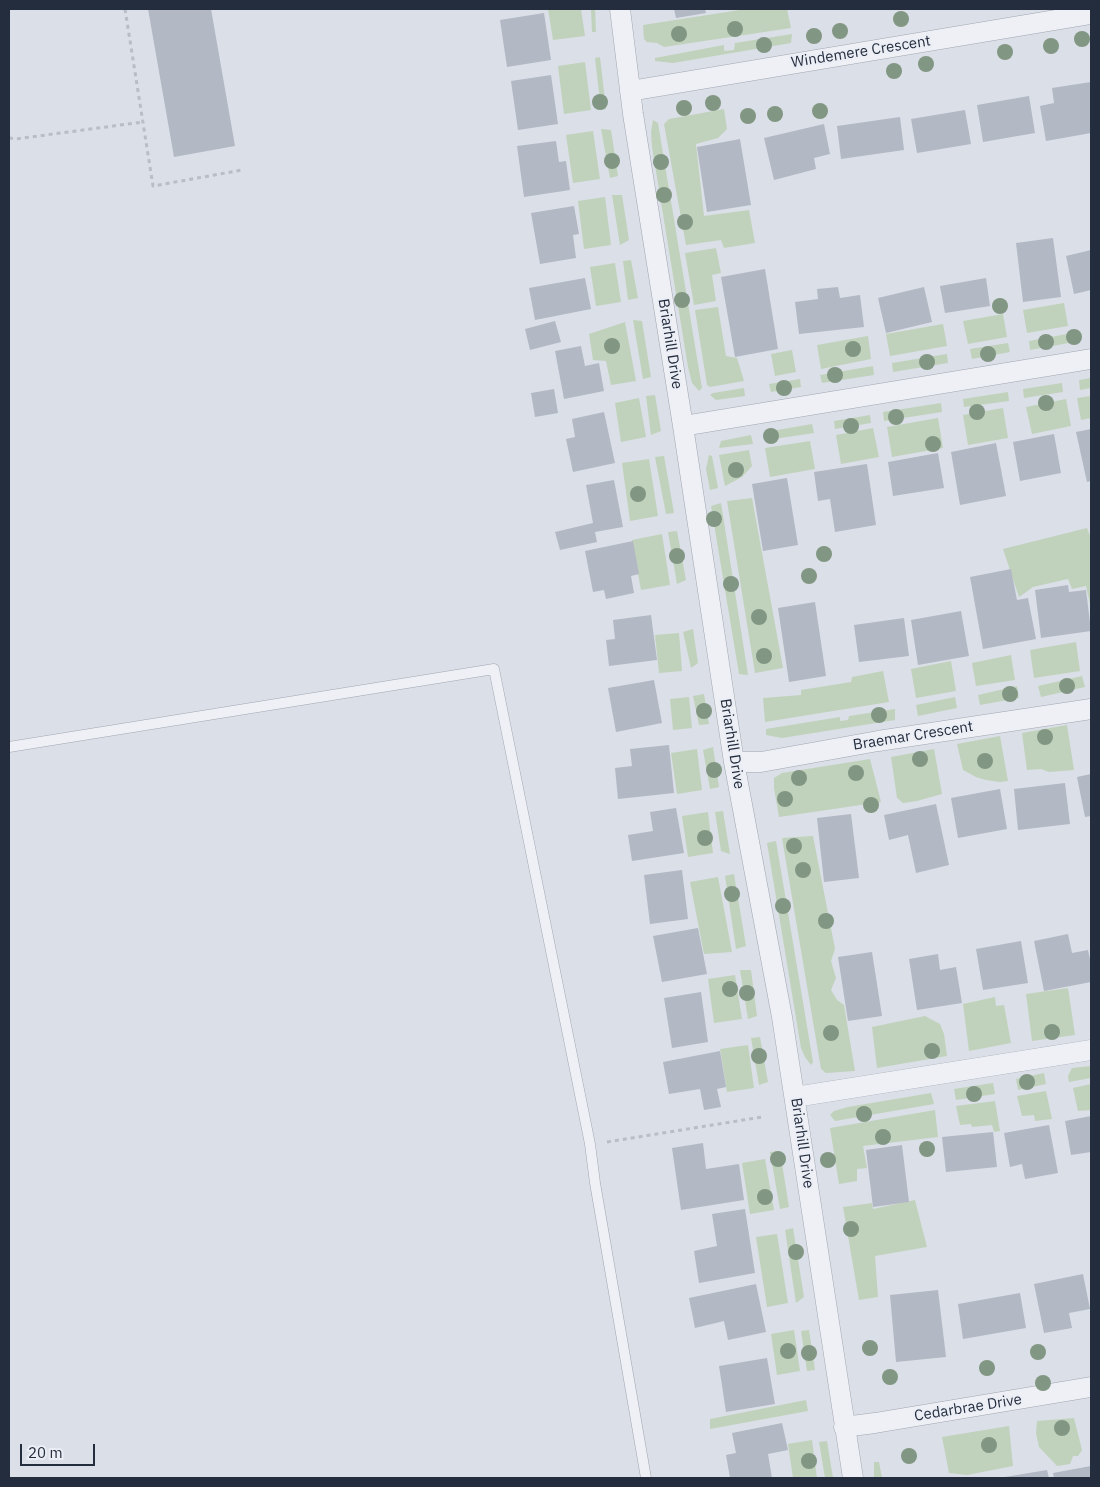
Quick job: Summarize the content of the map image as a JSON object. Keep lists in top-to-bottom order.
{
  "streets": {
    "street": [
      "Windemere Crescent",
      "Briarhill Drive",
      "Braemar Crescent",
      "Cedarbrae Drive"
    ]
  },
  "crossings": [
    ["Windemere Crescent", "Briarhill Drive"],
    ["Briarhill Drive", "Braemar Crescent"],
    ["Briarhill Drive", "Cedarbrae Drive"]
  ],
  "scale_bar": "20 m"
}
